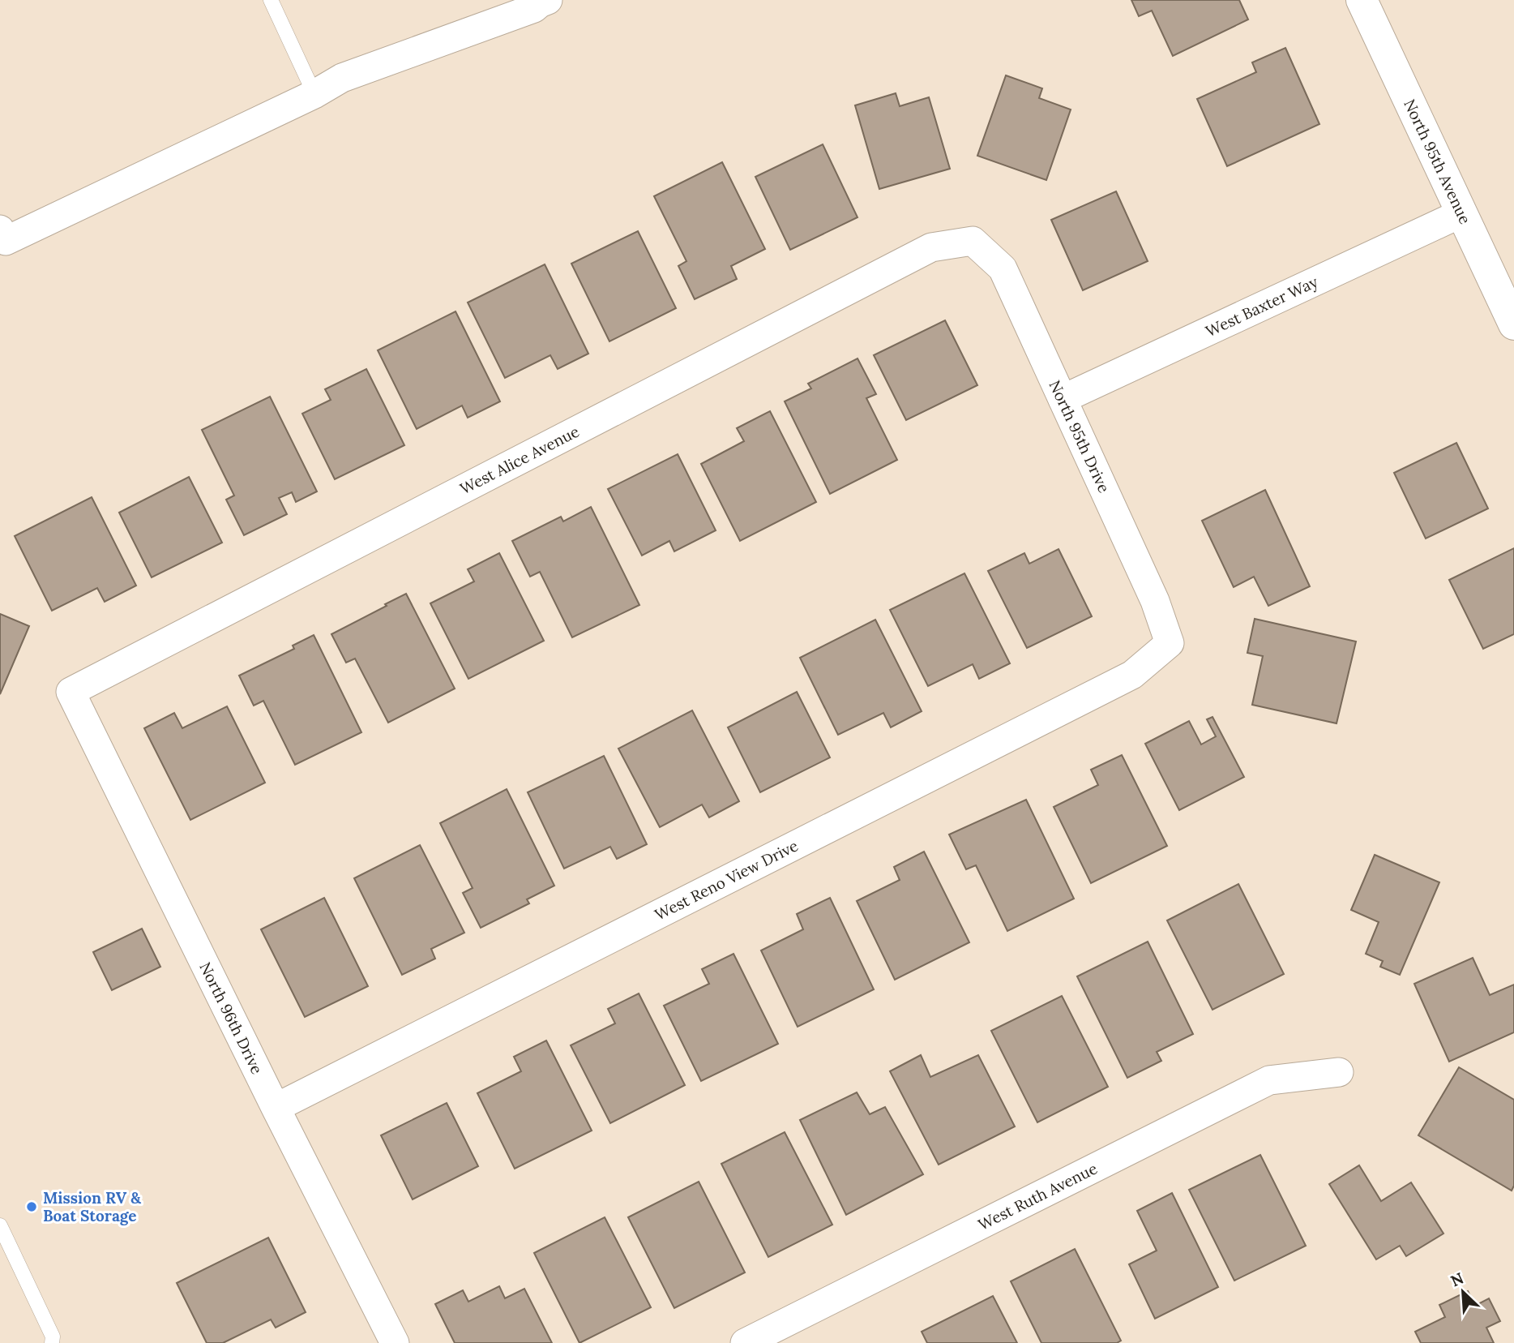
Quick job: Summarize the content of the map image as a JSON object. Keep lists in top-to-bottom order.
{
  "streets": {
    "street": [
      "North 95th Avenue",
      "West Baxter Way",
      "North 95th Drive",
      "West Alice Avenue",
      "West Reno View Drive",
      "North 96th Drive",
      "West Ruth Avenue"
    ]
  },
  "crossings": [
    ["North 95th Avenue", "West Baxter Way"],
    ["West Baxter Way", "North 95th Drive"],
    ["North 95th Drive", "West Alice Avenue"],
    ["North 95th Drive", "West Reno View Drive"],
    ["West Alice Avenue", "North 96th Drive"],
    ["West Reno View Drive", "North 96th Drive"]
  ],
  "places": ["Mission RV & Boat Storage"],
  "north": "top left"
}
